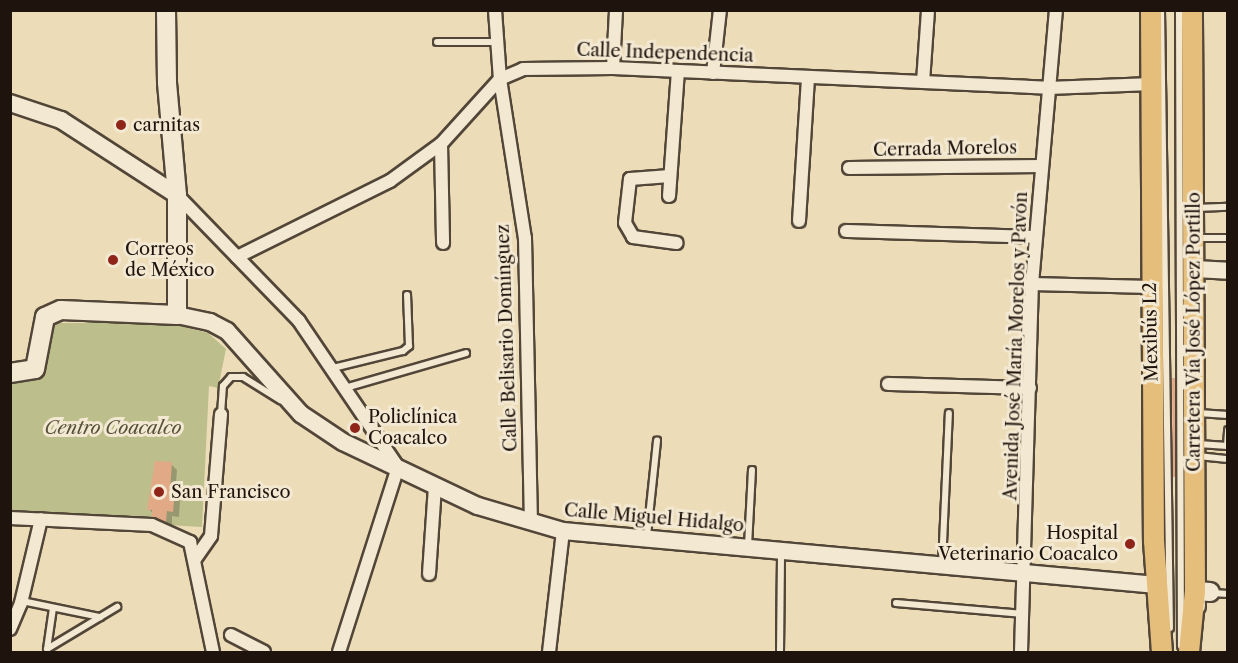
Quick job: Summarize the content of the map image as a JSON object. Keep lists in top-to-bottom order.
{
  "streets": {
    "main road": ["Carretera Vía José López Portillo"],
    "street": [
      "Calle Independencia",
      "Cerrada Morelos",
      "Calle Belisario Domínguez",
      "Avenida José María Morelos y Pavón",
      "Calle Miguel Hidalgo"
    ],
    "lane": ["Mexibús L2"]
  },
  "crossings": [
    ["Calle Independencia", "Calle Belisario Domínguez"],
    ["Calle Independencia", "Avenida José María Morelos y Pavón"],
    ["Cerrada Morelos", "Avenida José María Morelos y Pavón"],
    ["Calle Belisario Domínguez", "Calle Miguel Hidalgo"],
    ["Avenida José María Morelos y Pavón", "Calle Miguel Hidalgo"]
  ],
  "parks": ["Centro Coacalco"],
  "places": [
    "carnitas",
    "Correos de México",
    "Policlínica Coacalco",
    "San Francisco",
    "Hospital Veterinario Coacalco"
  ]
}
